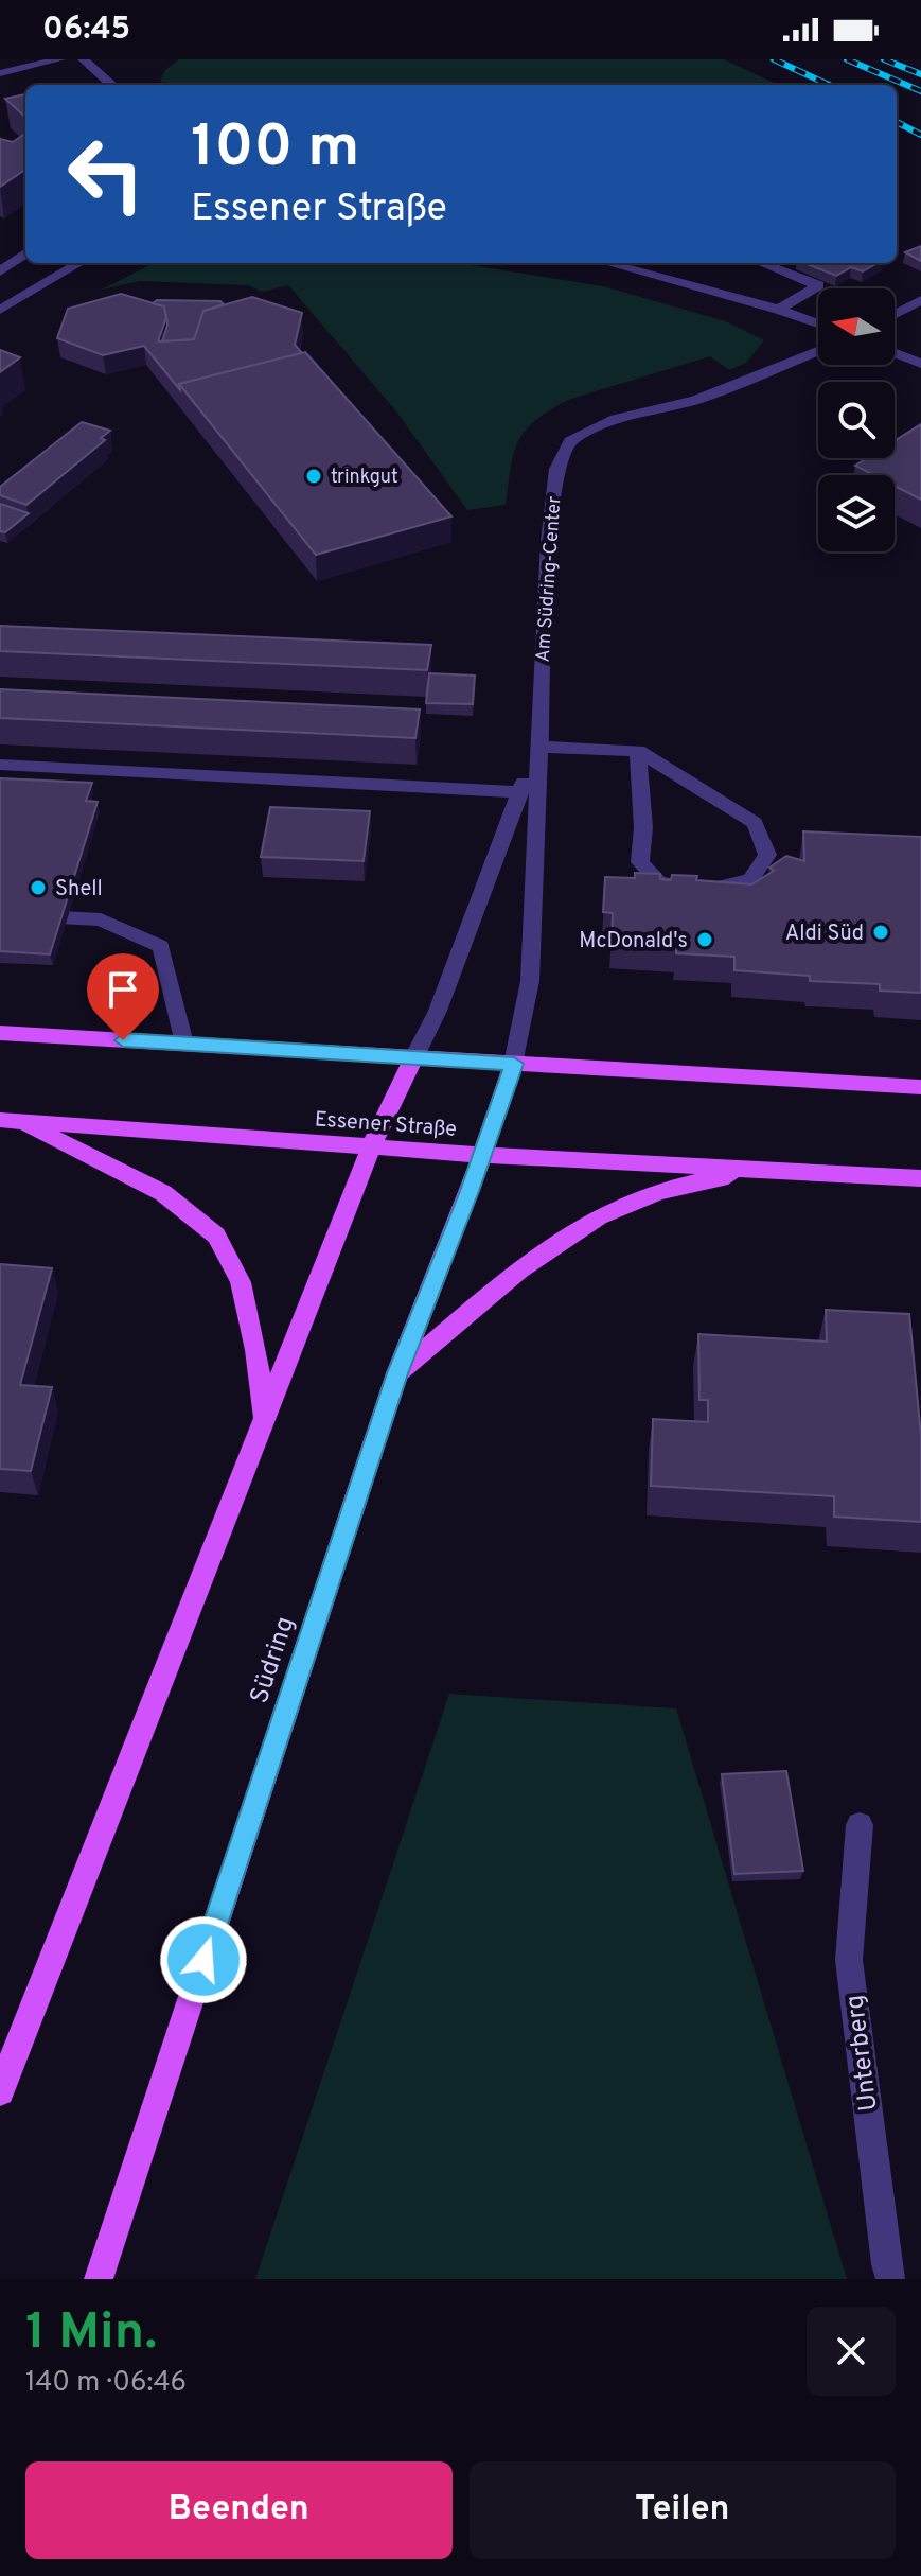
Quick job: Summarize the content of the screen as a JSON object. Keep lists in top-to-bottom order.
{
  "streets": {
    "main road": ["Essener Straße", "Südring"],
    "street": ["Am Südring-Center", "Unterberg"]
  },
  "crossings": [
    ["Am Südring-Center", "Südring"],
    ["Essener Straße", "Südring"]
  ],
  "places": [
    "trinkgut",
    "Shell",
    "Aldi Süd",
    "McDonald's"
  ],
  "north": "left",
  "page": {
    "status": "06:45",
    "turn": ["100 m", "Essener Straße"],
    "heading": ["1 Min.", "140 m · 06:46"],
    "buttons": ["Beenden", "Teilen"]
  }
}
